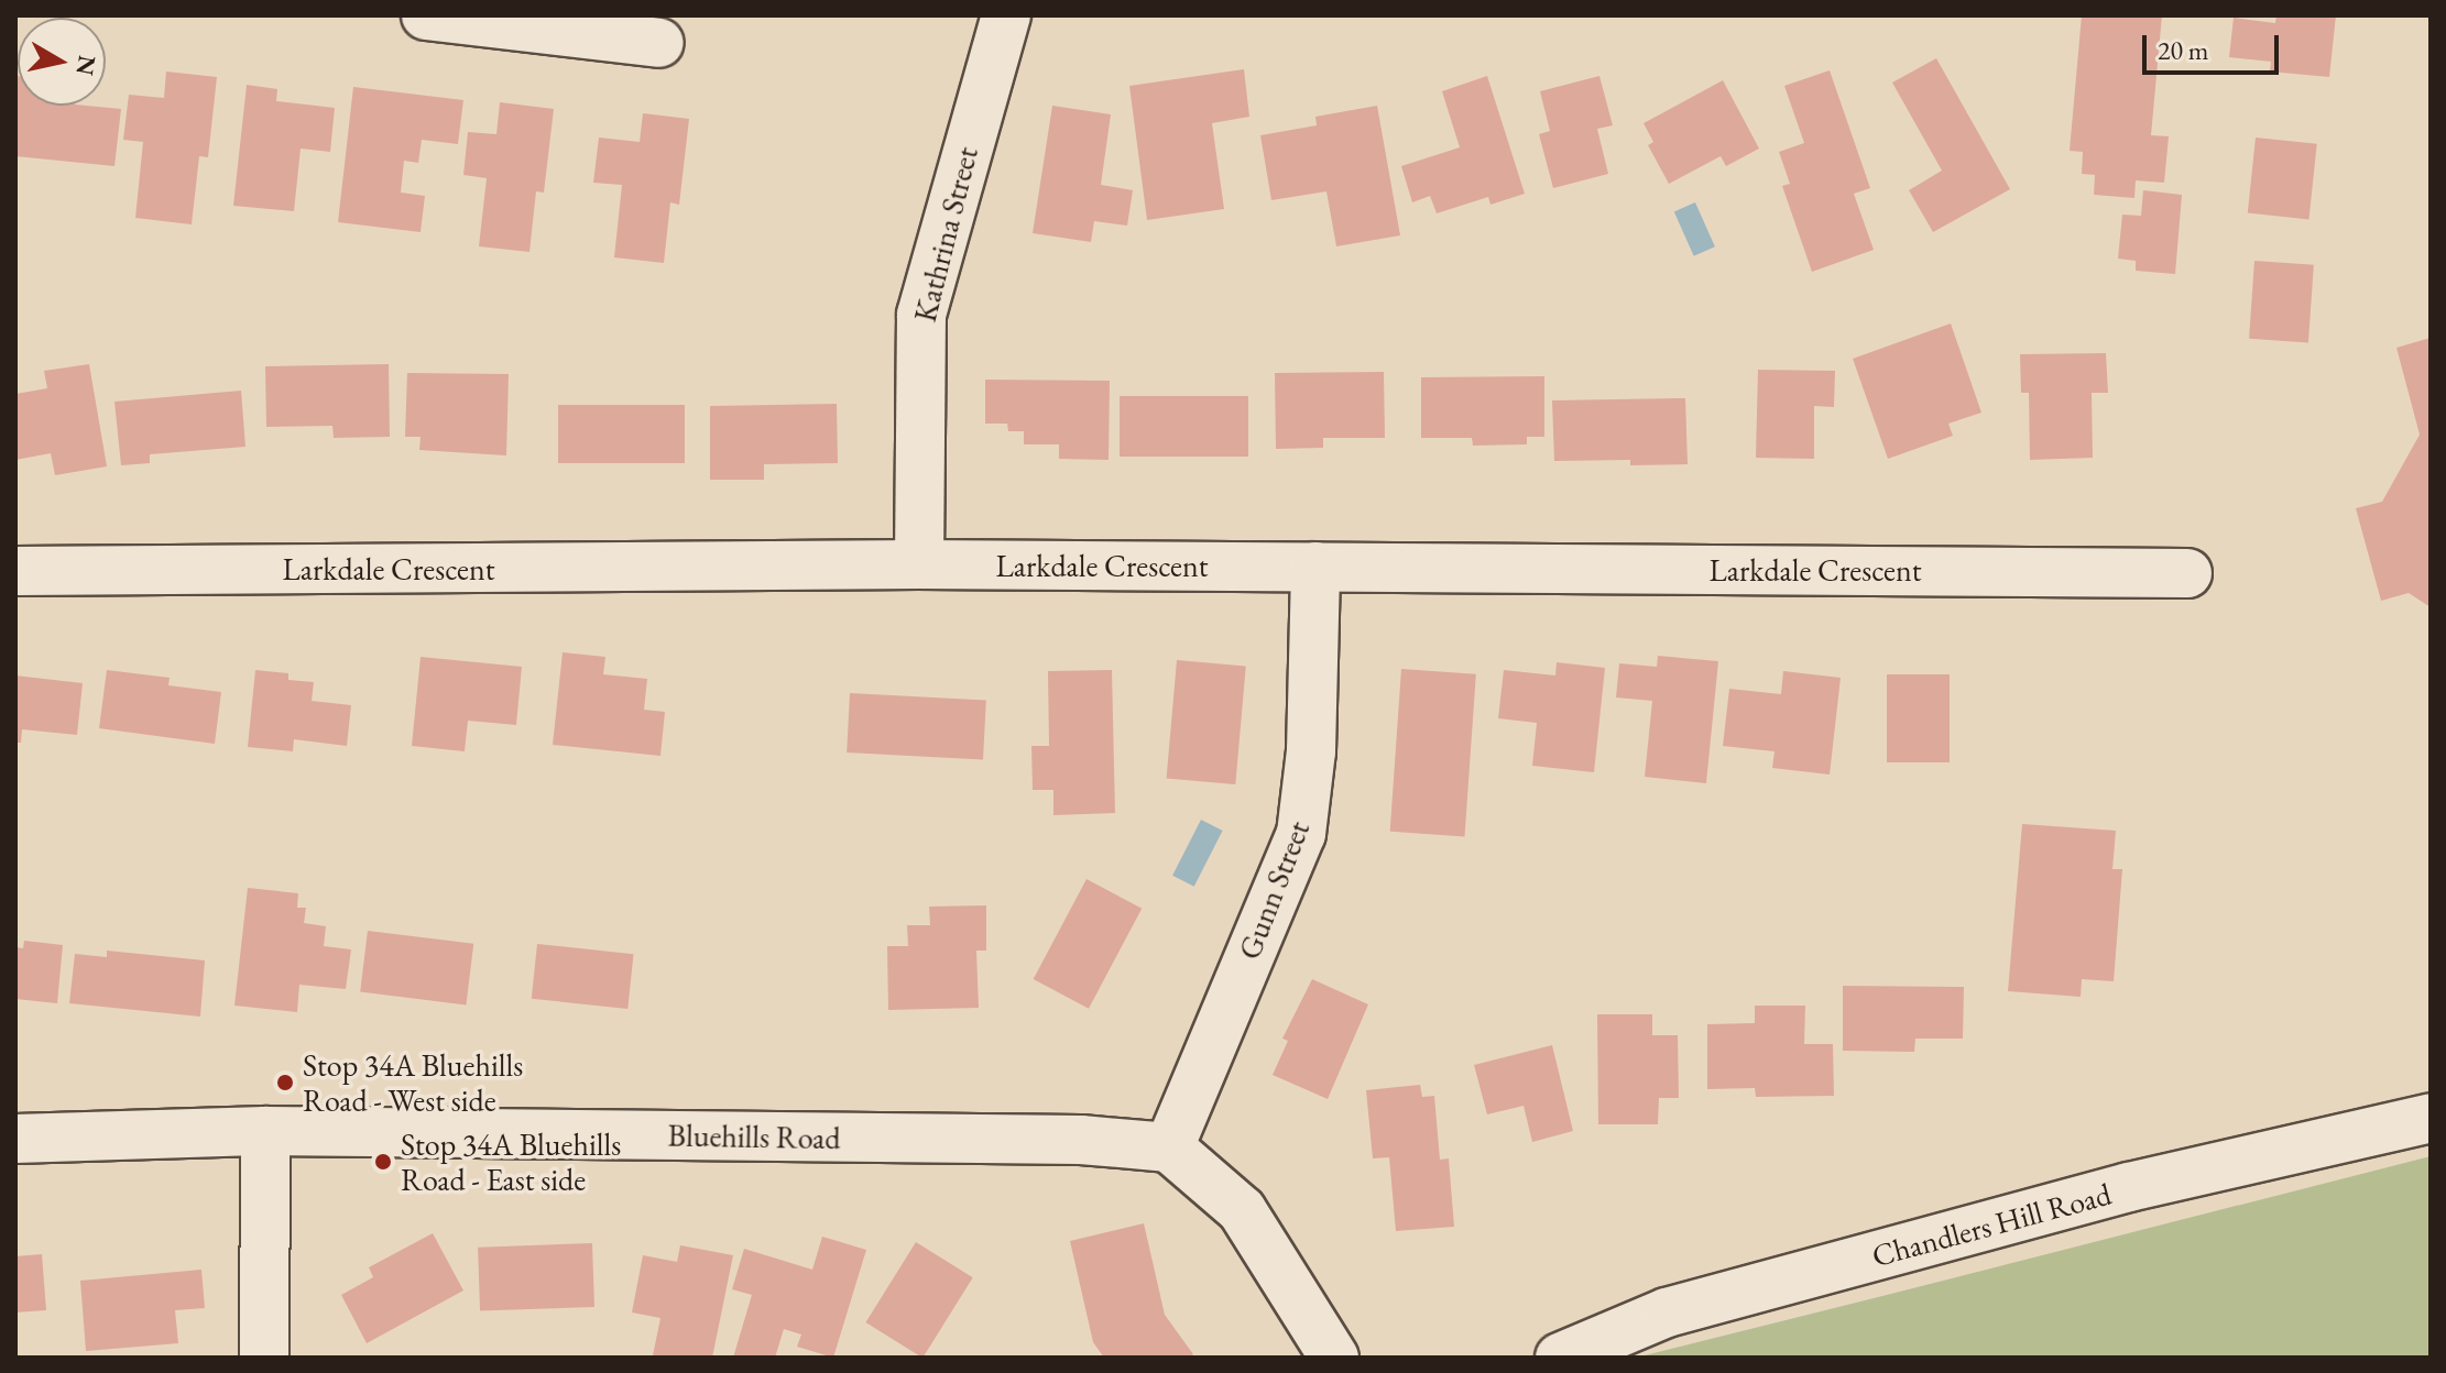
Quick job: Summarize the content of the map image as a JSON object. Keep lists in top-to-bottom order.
{
  "streets": {
    "street": [
      "Kathrina Street",
      "Larkdale Crescent",
      "Gunn Street",
      "Bluehills Road",
      "Chandlers Hill Road"
    ]
  },
  "crossings": [
    ["Kathrina Street", "Larkdale Crescent"],
    ["Larkdale Crescent", "Gunn Street"],
    ["Gunn Street", "Bluehills Road"]
  ],
  "places": ["Stop 34A Bluehills Road - West side", "Stop 34A Bluehills Road - East side"],
  "scale_bar": "20 m",
  "north": "right"
}
